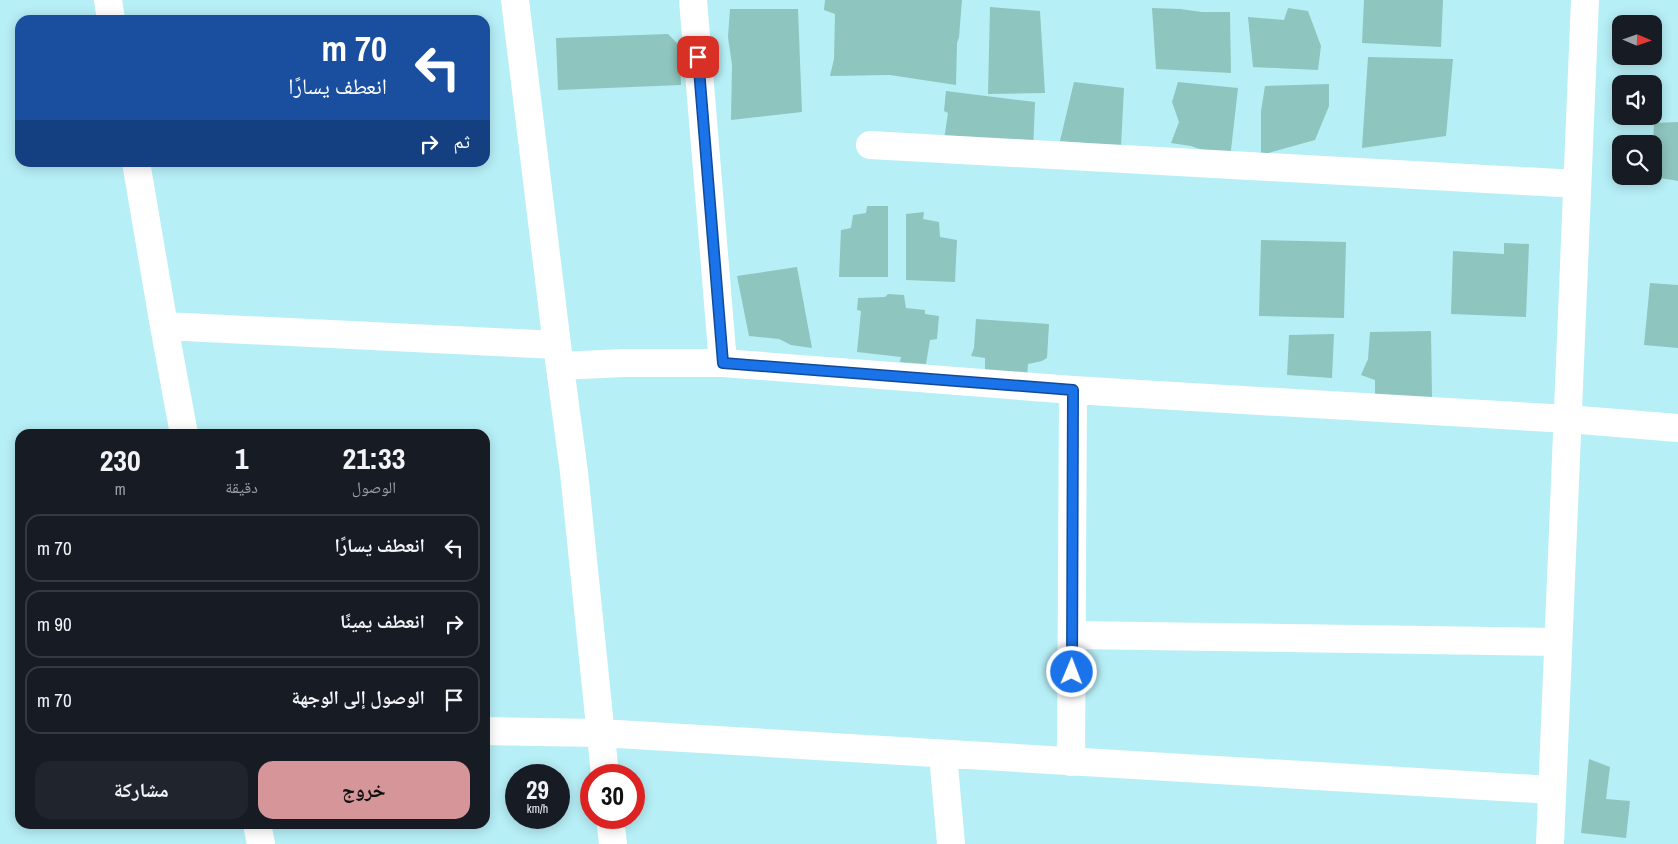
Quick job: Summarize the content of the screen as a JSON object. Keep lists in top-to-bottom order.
{
  "north": "right",
  "page": {
    "turn": ["70 m", "انعطف يسارًا"],
    "then": "ثم",
    "eta": [
      "21:33",
      "الوصول",
      "1",
      "دقيقة",
      "230",
      "m"
    ],
    "list": [
      {
        "name": "انعطف يسارًا",
        "value": "70 m"
      },
      {
        "name": "انعطف يمينًا",
        "value": "90 m"
      },
      {
        "name": "الوصول إلى الوجهة",
        "value": "70 m"
      }
    ],
    "buttons": ["خروج", "مشاركة"],
    "speed": "29 km/h",
    "limit": "30"
  }
}
